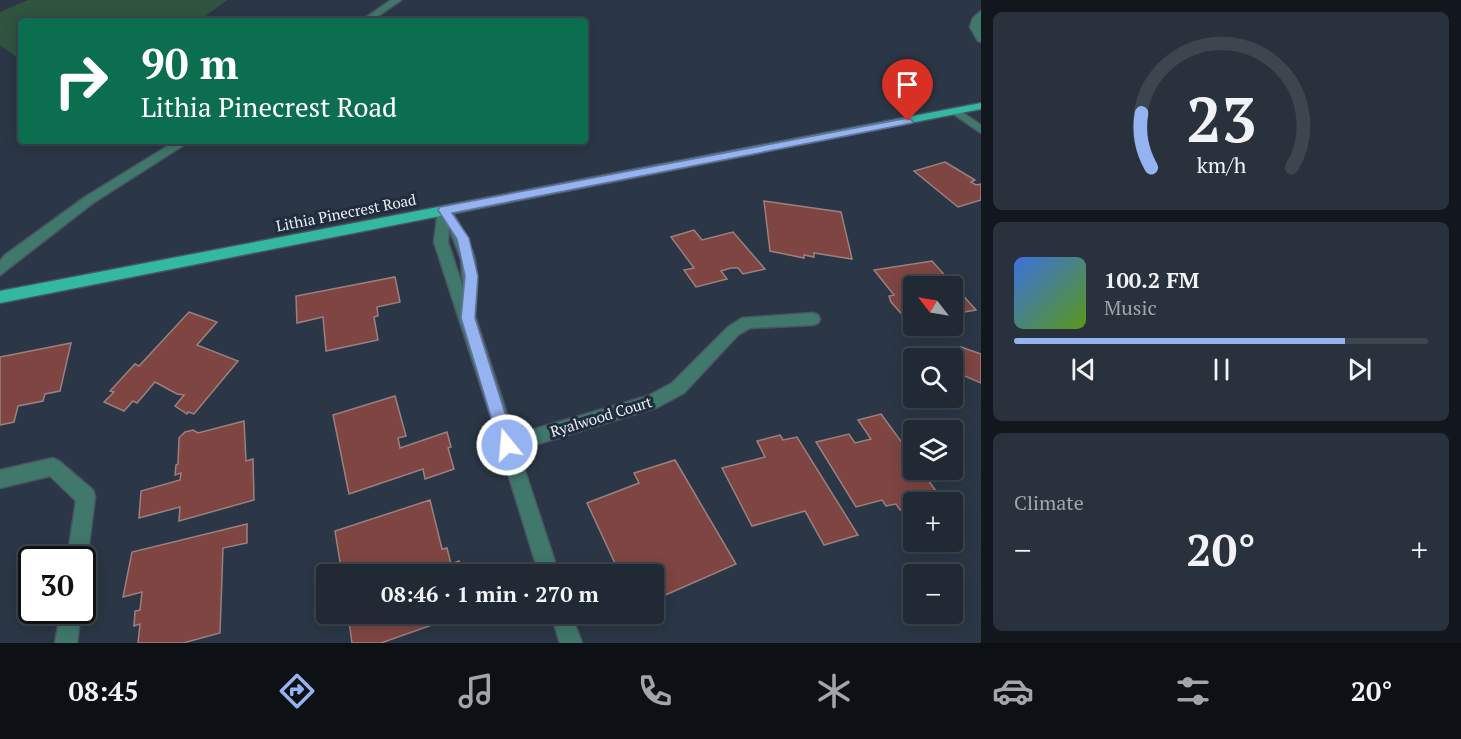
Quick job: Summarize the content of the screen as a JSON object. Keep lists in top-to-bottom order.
{
  "streets": {
    "main road": ["Lithia Pinecrest Road"],
    "street": ["Ryalwood Court"]
  },
  "north": "top left",
  "page": {
    "turn": ["90 m", "Lithia Pinecrest Road"],
    "song": ["100.2 FM", "Music"],
    "map_buttons": ["+", "−"],
    "tile": "Climate",
    "heat": ["−", "20°", "+"],
    "limit": "30",
    "trip": "08:46 · 1 min · 270 m",
    "tabs": ["08:45", "20°"],
    "gauge": ["23", "km/h"]
  }
}
